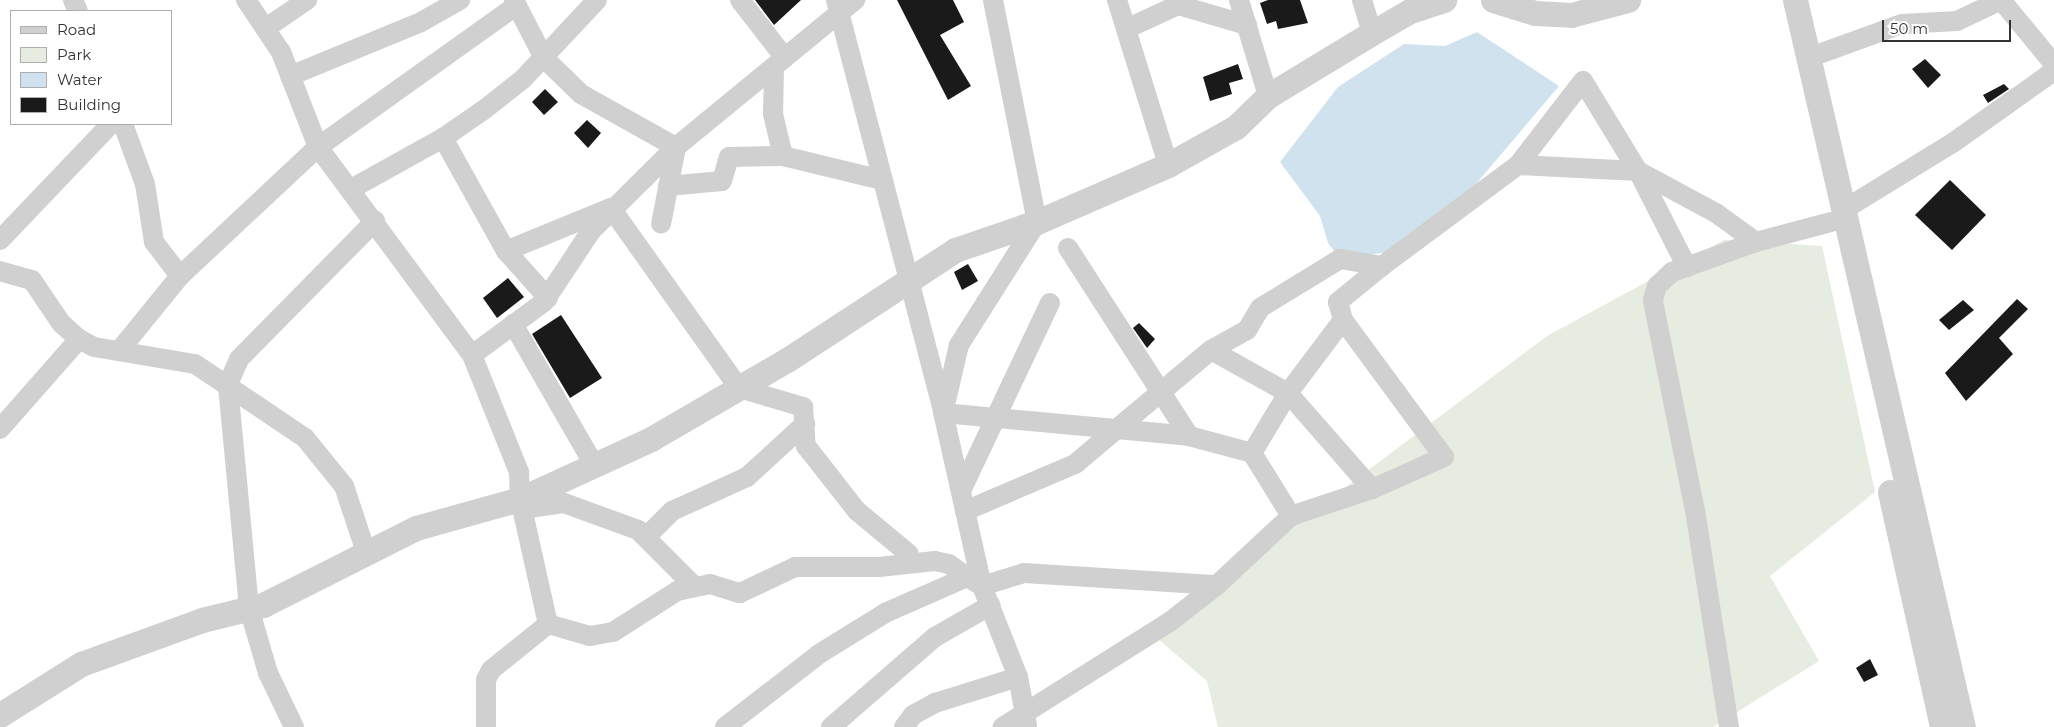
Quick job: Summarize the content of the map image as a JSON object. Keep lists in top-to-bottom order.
{
  "legend": [
    "Road",
    "Park",
    "Water",
    "Building"
  ],
  "scale_bar": "50 m"
}
